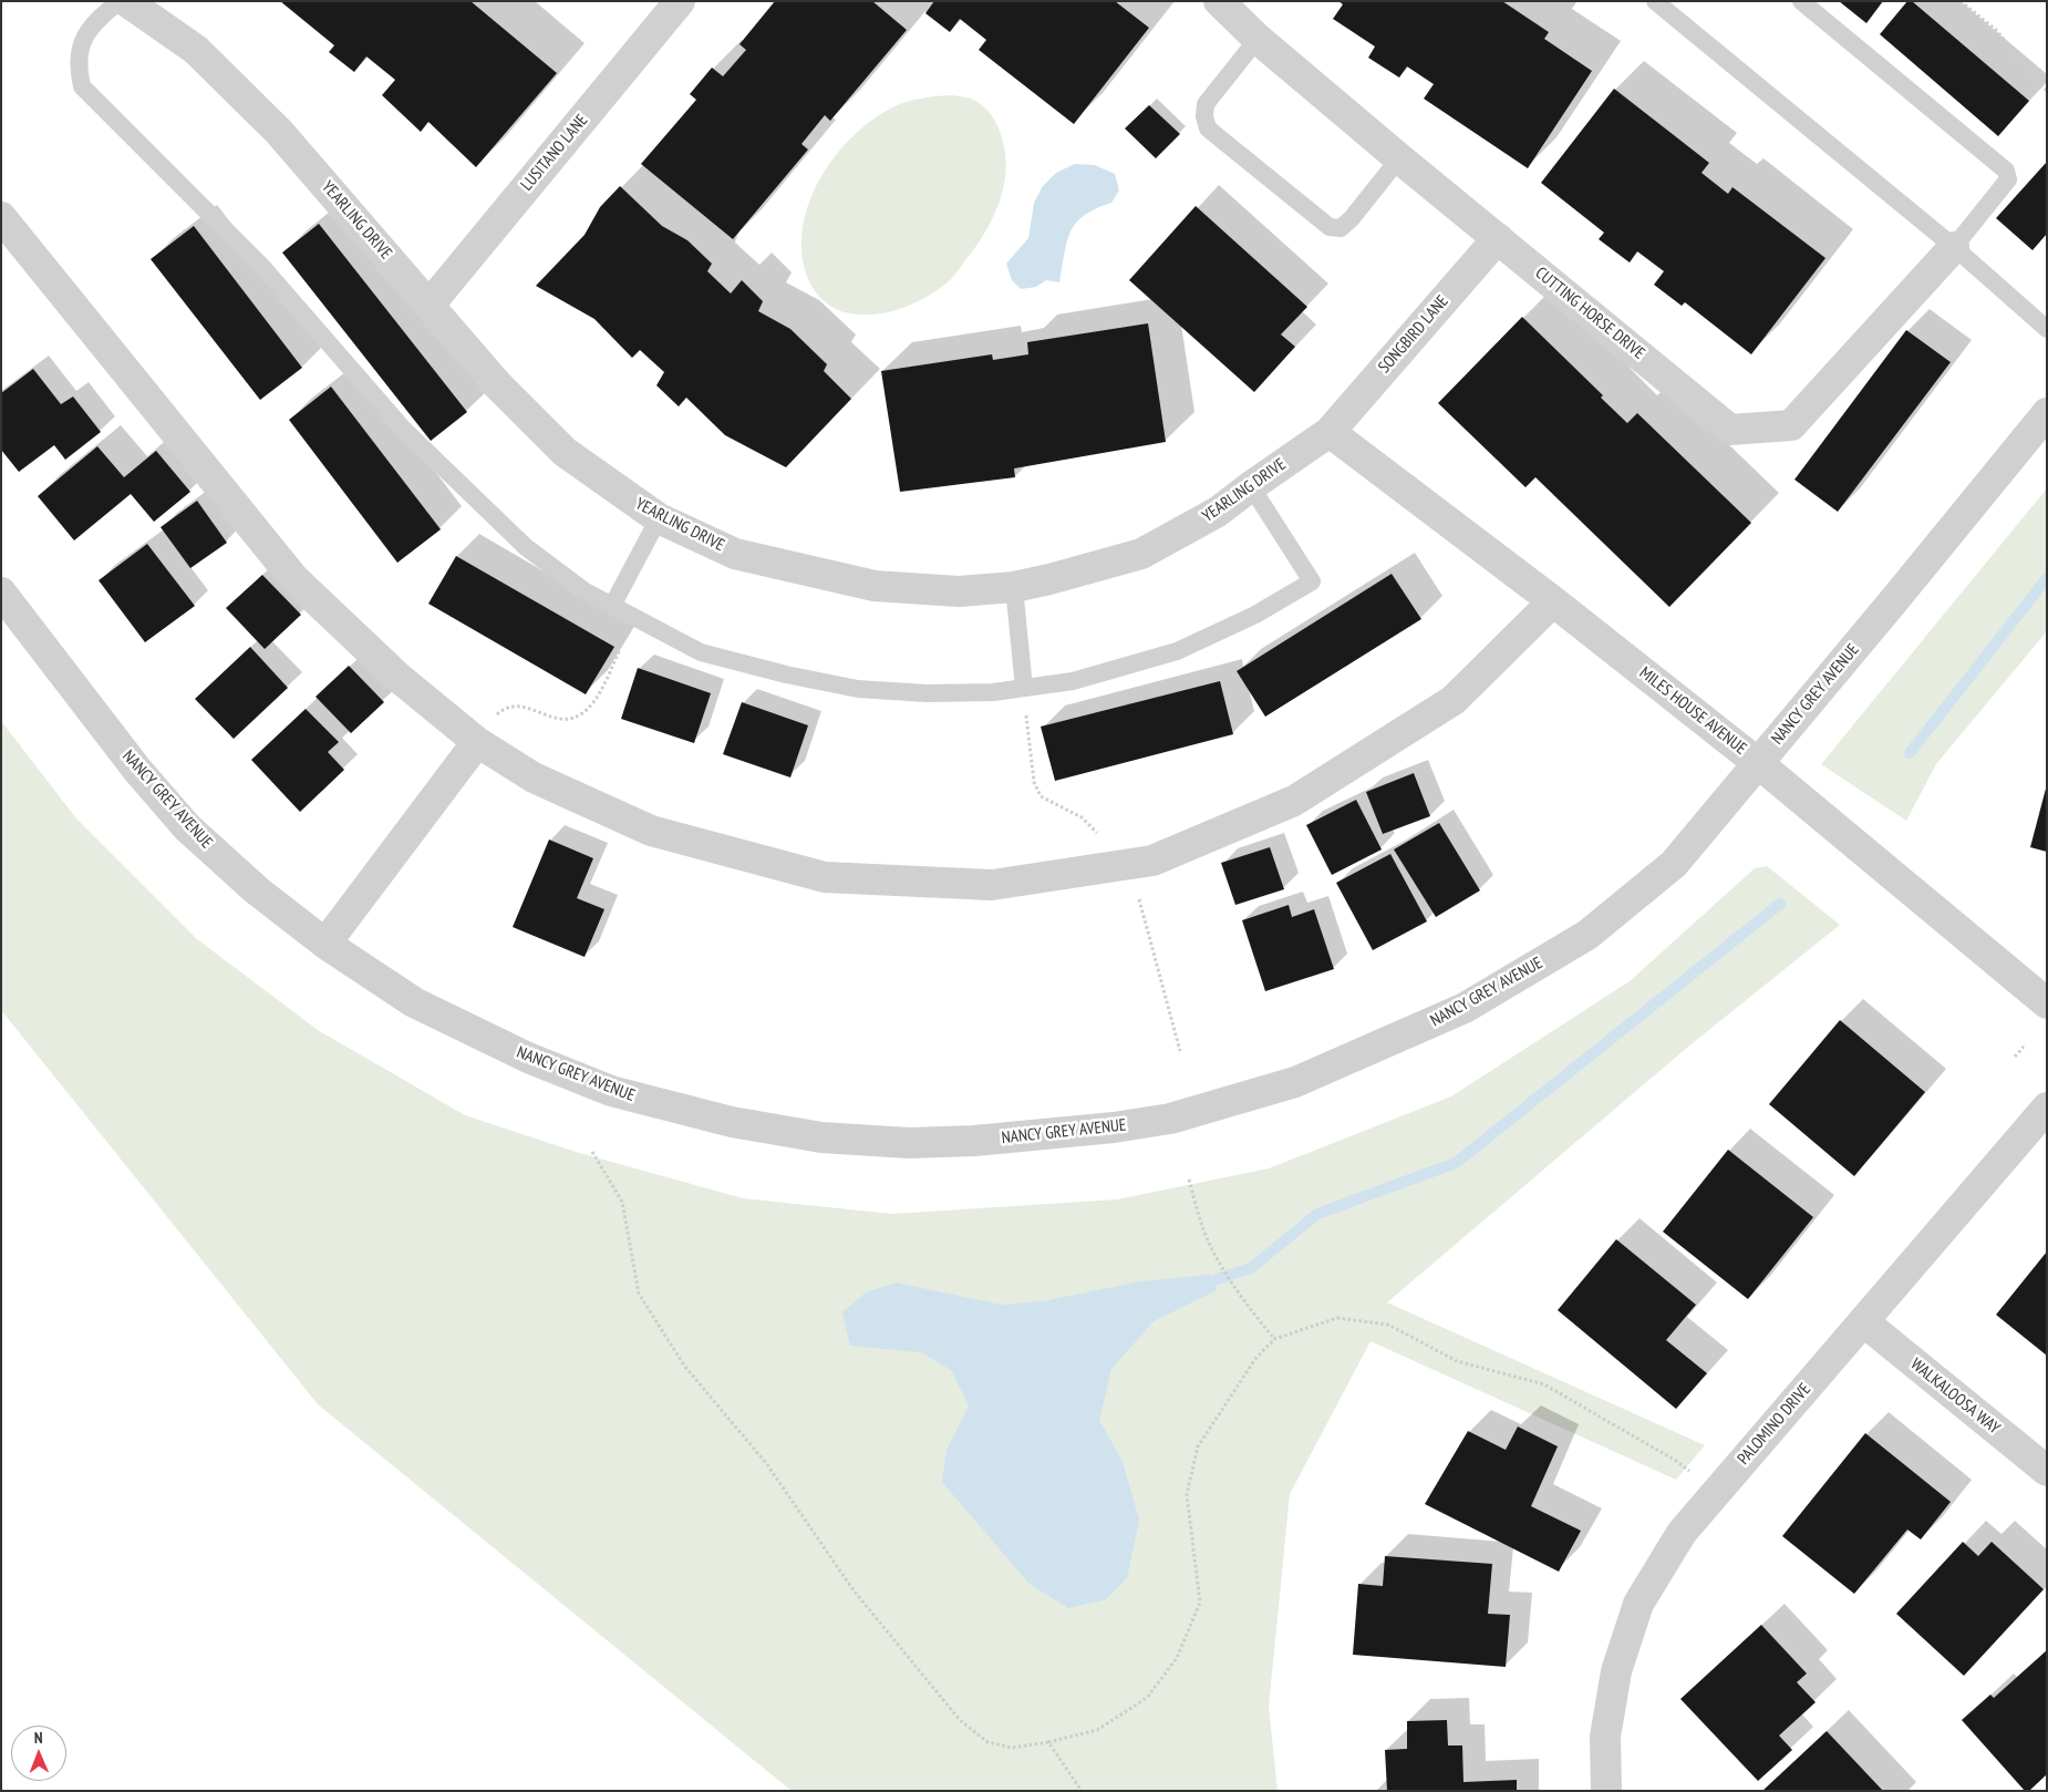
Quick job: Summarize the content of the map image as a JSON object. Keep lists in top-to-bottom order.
{
  "streets": {
    "street": [
      "LUSITANO LANE",
      "YEARLING DRIVE",
      "CUTTING HORSE DRIVE",
      "SONGBIRD LANE",
      "NANCY GREY AVENUE",
      "MILES HOUSE AVENUE",
      "WALKALOOSA WAY",
      "PALOMINO DRIVE"
    ]
  },
  "crossings": [
    ["LUSITANO LANE", "YEARLING DRIVE"],
    ["YEARLING DRIVE", "SONGBIRD LANE"],
    ["YEARLING DRIVE", "MILES HOUSE AVENUE"],
    ["CUTTING HORSE DRIVE", "SONGBIRD LANE"],
    ["SONGBIRD LANE", "MILES HOUSE AVENUE"],
    ["NANCY GREY AVENUE", "MILES HOUSE AVENUE"],
    ["WALKALOOSA WAY", "PALOMINO DRIVE"]
  ],
  "north": "top"
}
